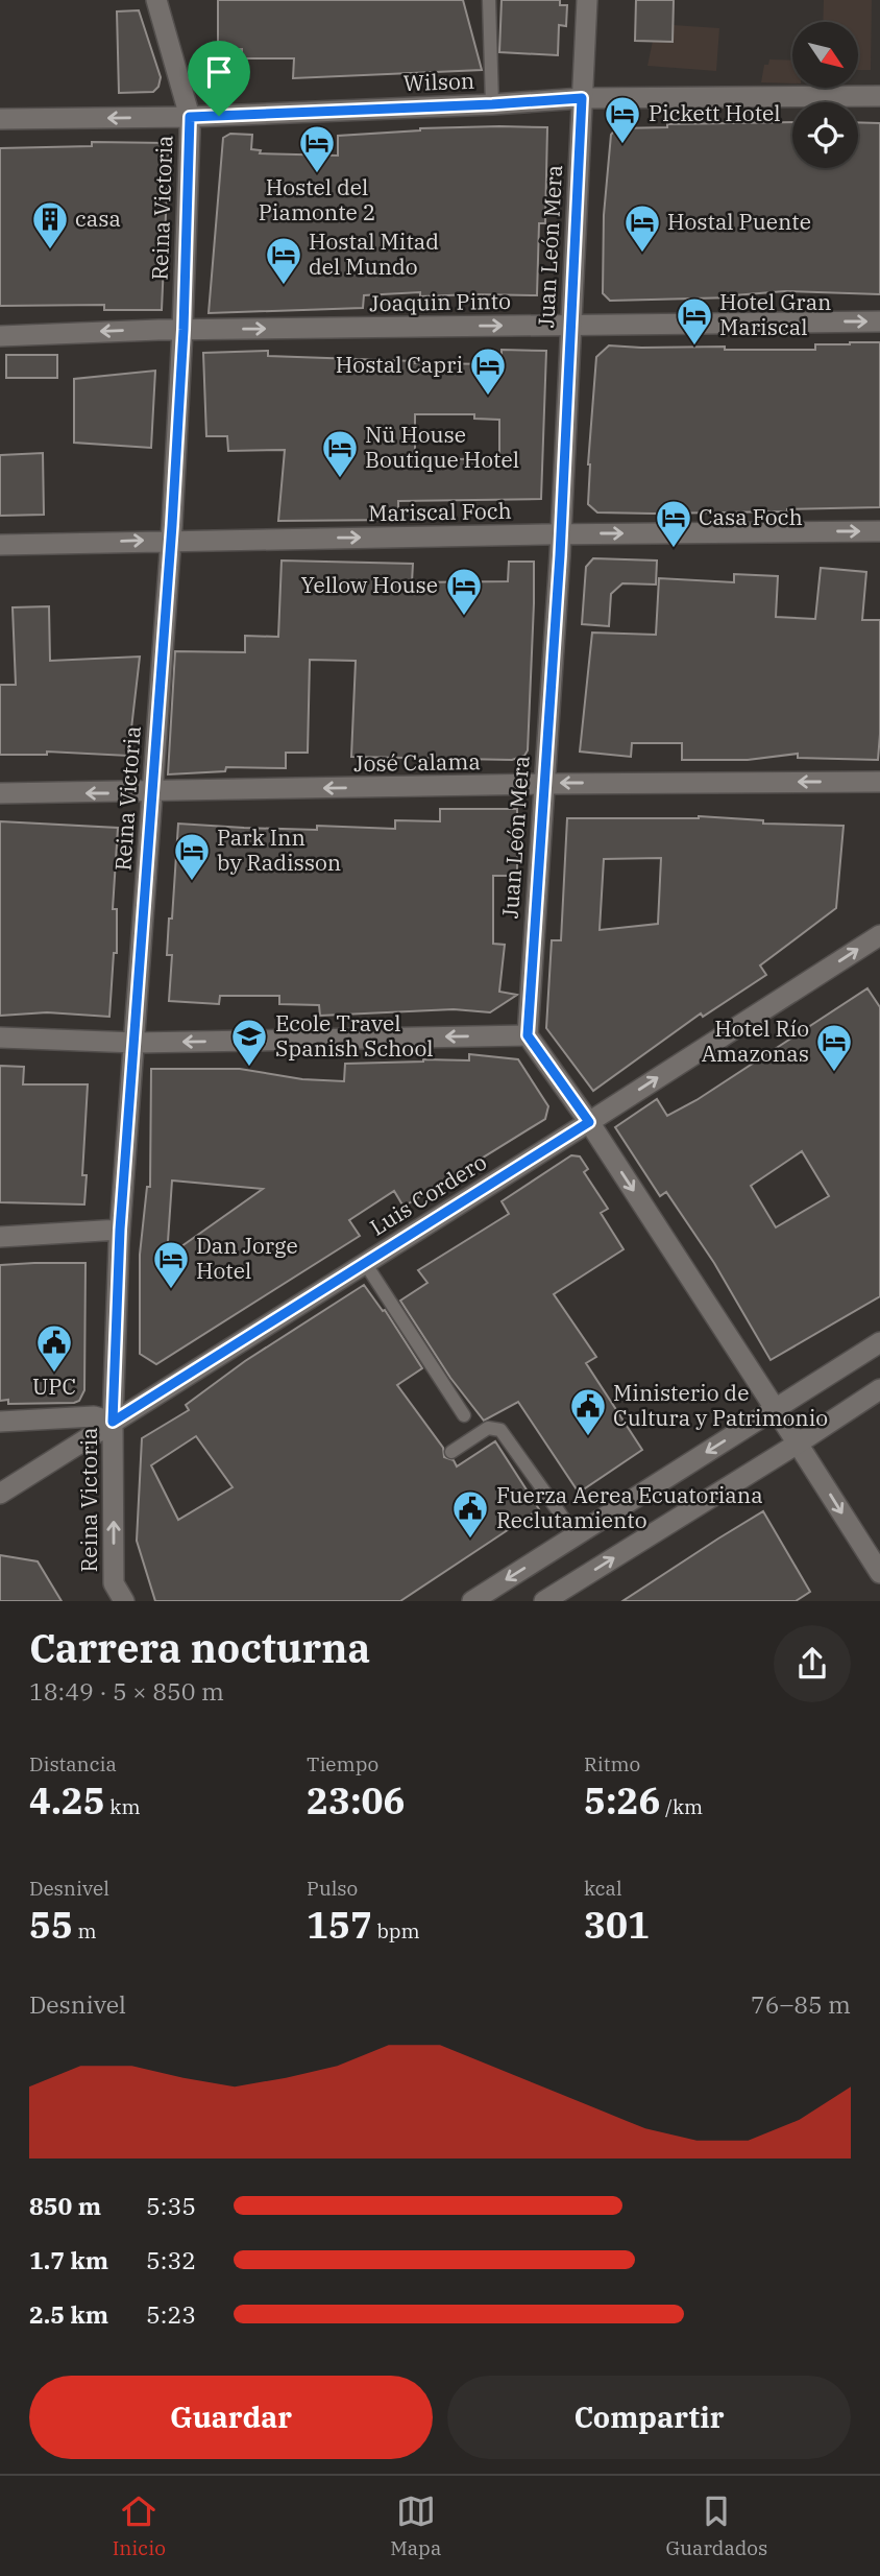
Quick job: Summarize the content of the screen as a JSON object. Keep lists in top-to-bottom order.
{
  "streets": {
    "street": [
      "Wilson",
      "Reina Victoria",
      "Juan León Mera",
      "Joaquin Pinto",
      "Mariscal Foch",
      "José Calama",
      "Luis Cordero"
    ]
  },
  "crossings": [
    ["Wilson", "Reina Victoria"],
    ["Wilson", "Juan León Mera"],
    ["Reina Victoria", "Joaquin Pinto"],
    ["Reina Victoria", "Mariscal Foch"],
    ["Reina Victoria", "José Calama"],
    ["Reina Victoria", "Luis Cordero"],
    ["Juan León Mera", "Joaquin Pinto"],
    ["Juan León Mera", "Mariscal Foch"],
    ["Juan León Mera", "José Calama"]
  ],
  "one_way": ["Mariscal Foch", "José Calama"],
  "places": {
    "hotel": [
      "Pickett Hotel",
      "Hostel del Piamonte 2",
      "Hostal Puente",
      "Hostal Mitad del Mundo",
      "Hotel Gran Mariscal",
      "Hostal Capri",
      "Nü House Boutique Hotel",
      "Casa Foch",
      "Yellow House",
      "Park Inn by Radisson",
      "Hotel Río Amazonas",
      "Dan Jorge Hotel"
    ],
    "building": ["casa"],
    "school or university": ["Ecole Travel Spanish School"],
    "public building": ["UPC", "Ministerio de Cultura y Patrimonio", "Fuerza Aerea Ecuatoriana Reclutamiento"]
  },
  "north": "bottom right",
  "page": {
    "heading": ["Carrera nocturna", "18:49 · 5 × 850 m"],
    "stats": [
      ["Distancia", "4.25 km"],
      ["Tiempo", "23:06"],
      ["Ritmo", "5:26 /km"],
      ["Desnivel", "55 m"],
      ["Pulso", "157 bpm"],
      ["kcal", "301"]
    ],
    "chart": ["Desnivel", "76–85 m"],
    "list": [
      {
        "name": "850 m",
        "note": "5:35"
      },
      {
        "name": "1.7 km",
        "note": "5:32"
      },
      {
        "name": "2.5 km",
        "note": "5:23"
      }
    ],
    "buttons": ["Guardar", "Compartir"],
    "tabs": ["Inicio", "Mapa", "Guardados"]
  }
}
